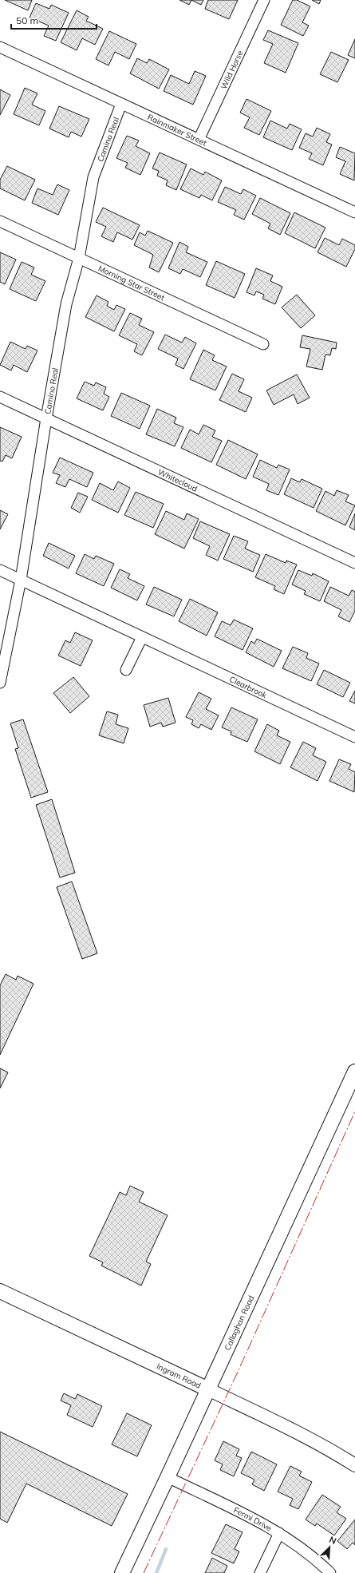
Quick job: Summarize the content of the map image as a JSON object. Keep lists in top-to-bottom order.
{
  "streets": {
    "main road": ["Callaghan Road", "Ingram Road"],
    "street": [
      "Wild Horse",
      "Rainmaker Street",
      "Camino Real",
      "Morning Star Street",
      "Whitecloud",
      "Clearbrook",
      "Fermi Drive"
    ]
  },
  "crossings": [
    ["Wild Horse", "Rainmaker Street"],
    ["Rainmaker Street", "Camino Real"],
    ["Camino Real", "Morning Star Street"],
    ["Camino Real", "Whitecloud"],
    ["Camino Real", "Clearbrook"],
    ["Callaghan Road", "Ingram Road"],
    ["Callaghan Road", "Fermi Drive"]
  ],
  "scale_bar": "50 m",
  "north": "top right"
}
